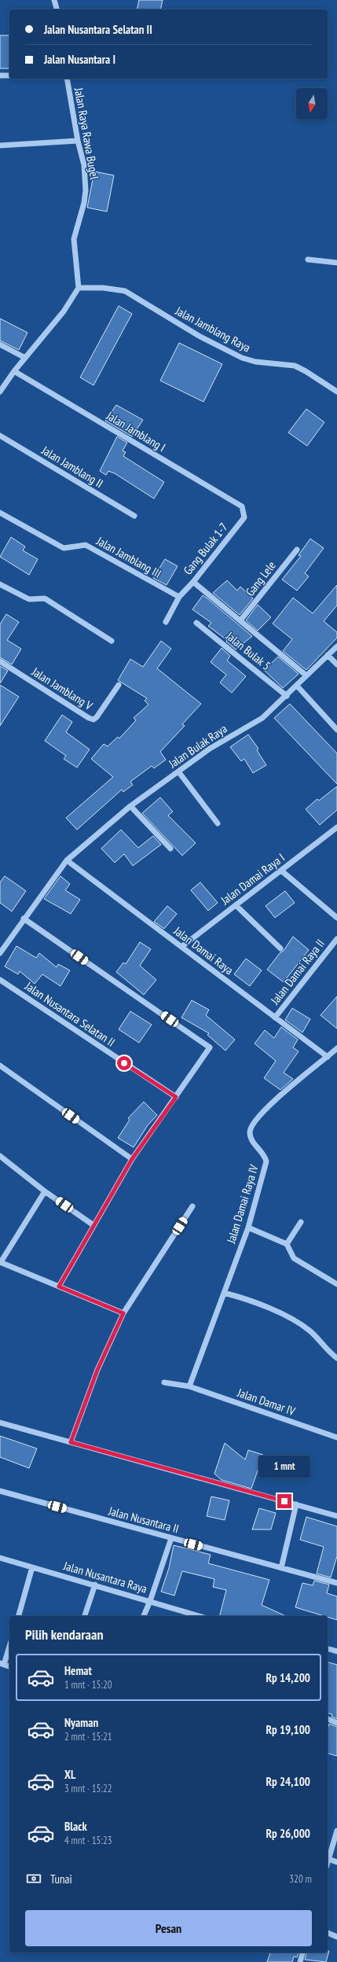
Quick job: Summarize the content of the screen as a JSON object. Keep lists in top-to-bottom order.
{
  "streets": {
    "street": [
      "Jalan Raya Rawa Bugel",
      "Jalan Jamblang Raya",
      "Jalan Jamblang I",
      "Jalan Jamblang II",
      "Gang Bulak 1-7",
      "Jalan Jamblang III",
      "Gang Lele",
      "Jalan Bulak 5",
      "Jalan Jamblang V",
      "Jalan Bulak Raya",
      "Jalan Damai Raya I",
      "Jalan Damai Raya",
      "Jalan Damai Raya II",
      "Jalan Nusantara Selatan II",
      "Jalan Damai Raya IV",
      "Jalan Damar IV",
      "Jalan Nusantara II",
      "Jalan Nusantara Raya"
    ]
  },
  "crossings": [
    ["Jalan Raya Rawa Bugel", "Jalan Jamblang Raya"],
    ["Jalan Jamblang I", "Gang Bulak 1-7"],
    ["Gang Bulak 1-7", "Jalan Jamblang III"],
    ["Jalan Bulak 5", "Jalan Bulak Raya"],
    ["Jalan Bulak Raya", "Jalan Damai Raya"],
    ["Jalan Damai Raya I", "Jalan Damai Raya"],
    ["Jalan Damai Raya", "Jalan Damai Raya II"],
    ["Jalan Damai Raya", "Jalan Damai Raya IV"],
    ["Jalan Damai Raya IV", "Jalan Damar IV"]
  ],
  "north": "bottom",
  "page": {
    "banner": ["Jalan Nusantara Selatan II", "Jalan Nusantara I"],
    "bubble": "1 mnt",
    "heading": "Pilih kendaraan",
    "list": [
      {
        "name": "Hemat",
        "note": "1 mnt · 15:20",
        "value": "Rp 14,200"
      },
      {
        "name": "Nyaman",
        "note": "2 mnt · 15:21",
        "value": "Rp 19,100"
      },
      {
        "name": "XL",
        "note": "3 mnt · 15:22",
        "value": "Rp 24,100"
      },
      {
        "name": "Black",
        "note": "4 mnt · 15:23",
        "value": "Rp 26,000"
      }
    ],
    "pay": ["Tunai", "320 m"],
    "buttons": "Pesan"
  }
}
